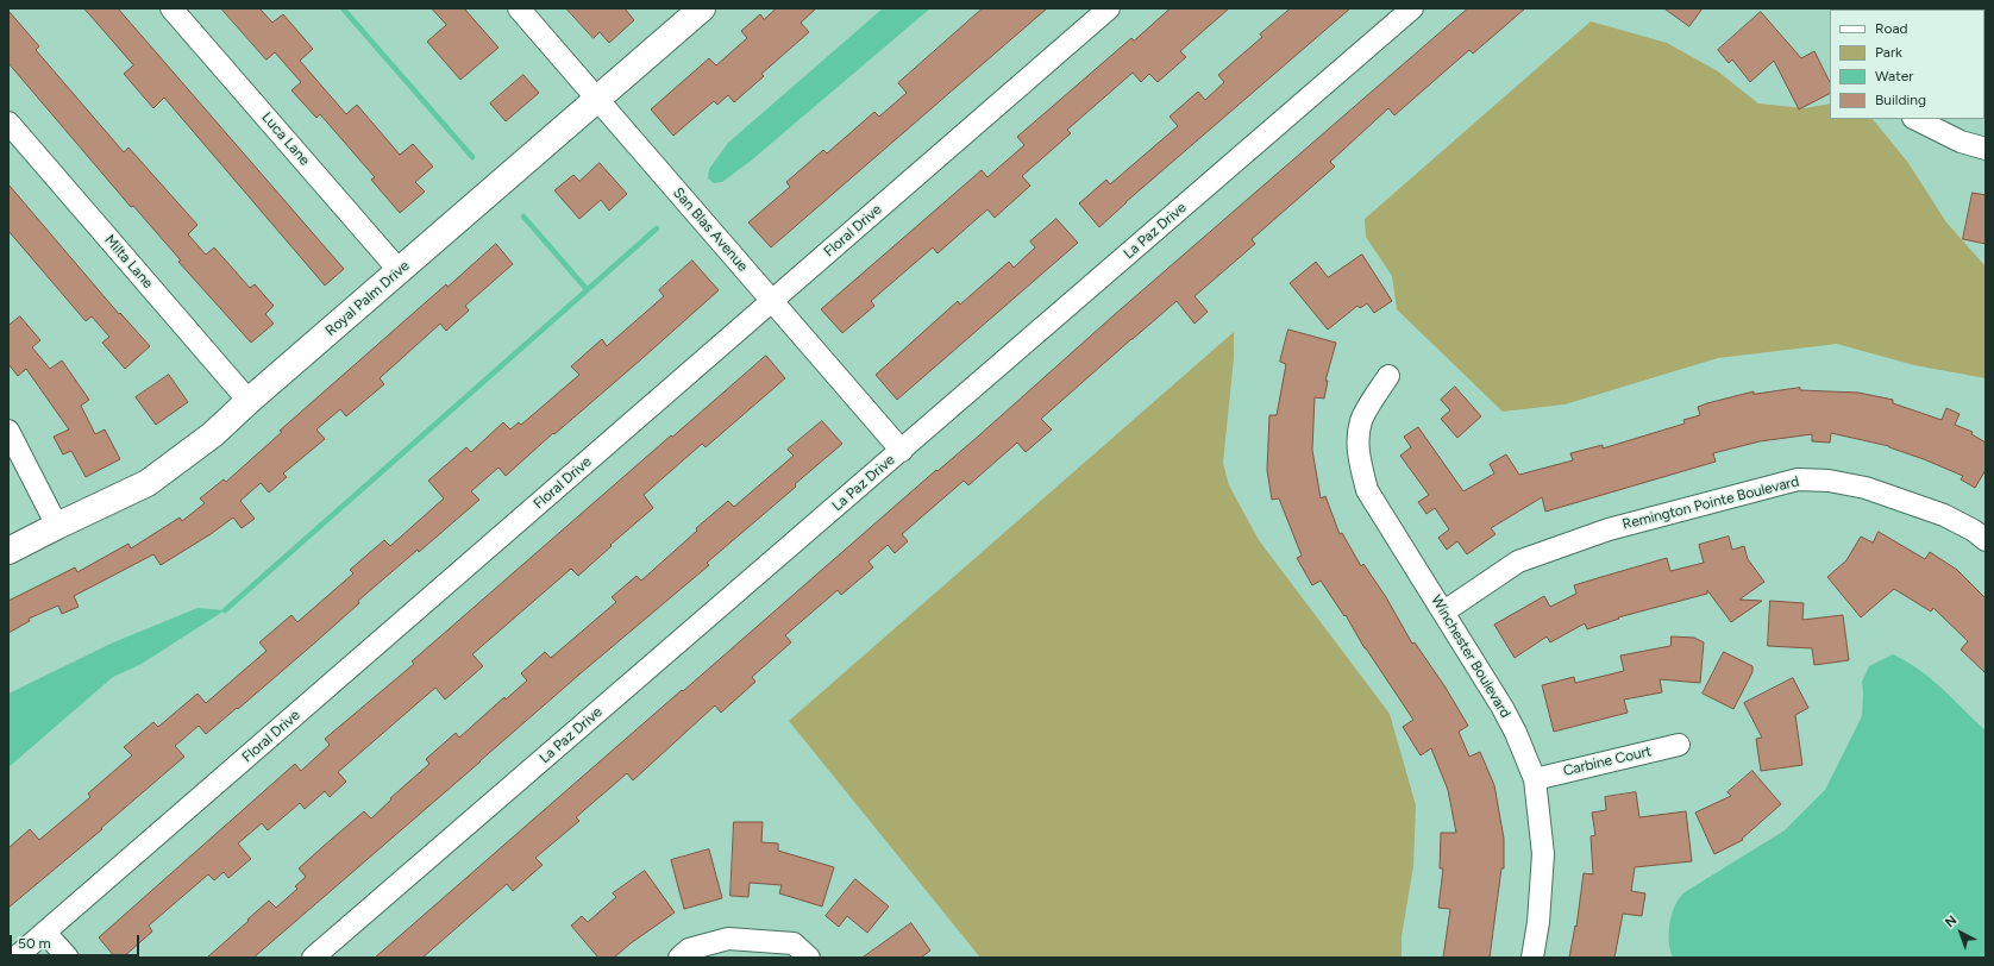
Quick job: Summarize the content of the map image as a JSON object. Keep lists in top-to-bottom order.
{
  "streets": {
    "street": [
      "Luca Lane",
      "San Blas Avenue",
      "Floral Drive",
      "La Paz Drive",
      "Milta Lane",
      "Royal Palm Drive",
      "Remington Pointe Boulevard",
      "Winchester Boulevard",
      "Carbine Court"
    ]
  },
  "crossings": [
    ["Luca Lane", "Royal Palm Drive"],
    ["San Blas Avenue", "Floral Drive"],
    ["San Blas Avenue", "La Paz Drive"],
    ["San Blas Avenue", "Royal Palm Drive"],
    ["Milta Lane", "Royal Palm Drive"],
    ["Remington Pointe Boulevard", "Winchester Boulevard"],
    ["Winchester Boulevard", "Carbine Court"]
  ],
  "legend": [
    "Road",
    "Park",
    "Water",
    "Building"
  ],
  "scale_bar": "50 m",
  "north": "top left"
}
